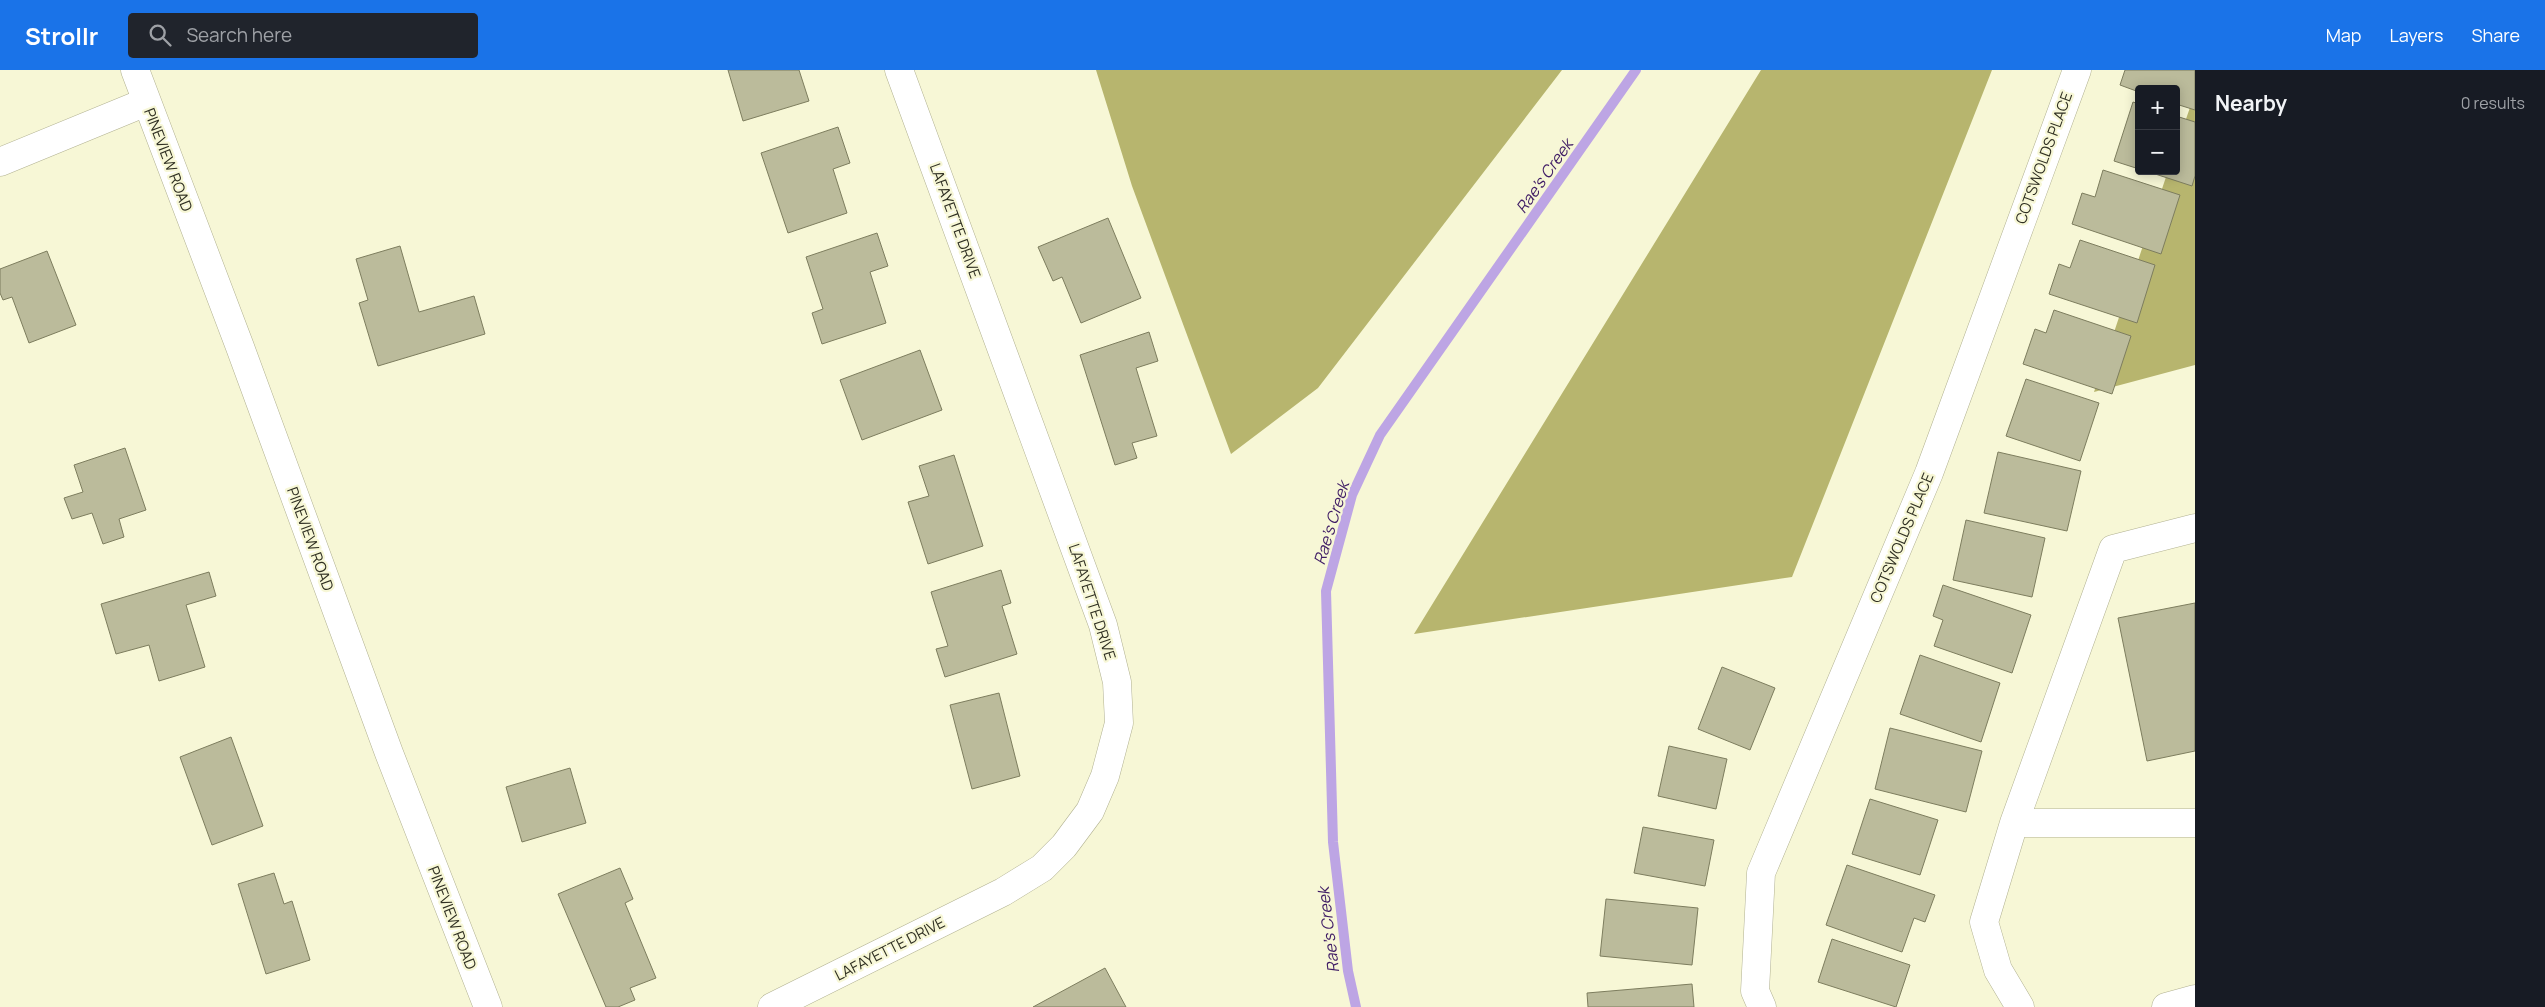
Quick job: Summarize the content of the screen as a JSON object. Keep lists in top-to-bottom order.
{
  "streets": {
    "street": ["COTSWOLDS PLACE", "PINEVIEW ROAD", "LAFAYETTE DRIVE"]
  },
  "water": ["Rae's Creek"],
  "page": {
    "header": "Strollr",
    "search": "Search here",
    "nav": ["Map", "Layers", "Share"],
    "heading": ["Nearby", "0 results"],
    "map_buttons": ["+", "−"]
  }
}
